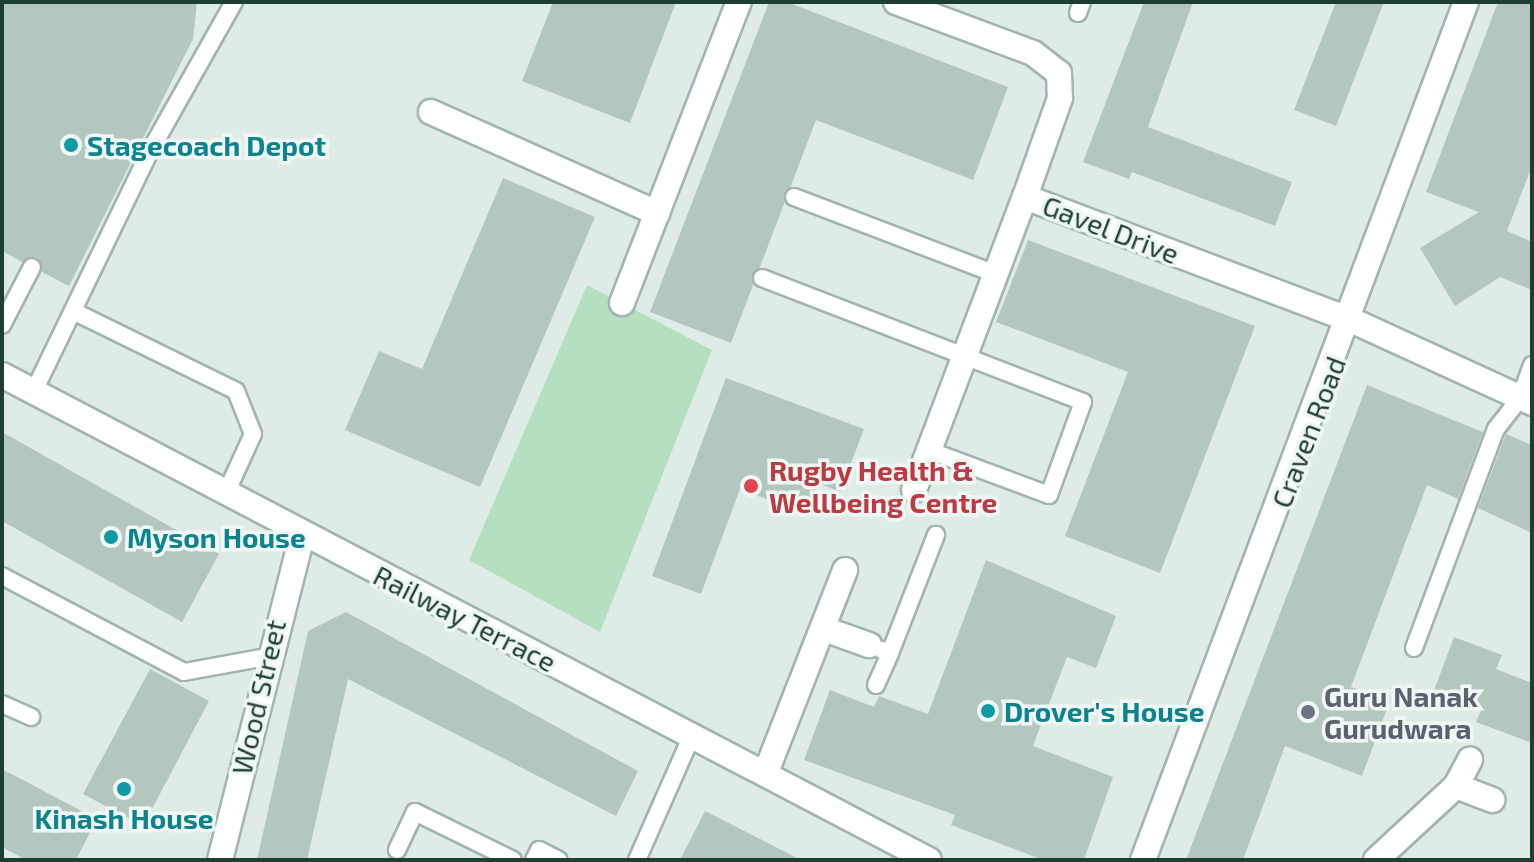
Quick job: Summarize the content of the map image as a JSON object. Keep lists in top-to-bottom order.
{
  "streets": {
    "street": [
      "Gavel Drive",
      "Craven Road",
      "Railway Terrace",
      "Wood Street"
    ]
  },
  "crossings": [
    ["Gavel Drive", "Craven Road"],
    ["Railway Terrace", "Wood Street"]
  ],
  "places": [
    "Stagecoach Depot",
    "Rugby Health & Wellbeing Centre",
    "Myson House",
    "Drover's House",
    "Guru Nanak Gurudwara",
    "Kinash House"
  ]
}
